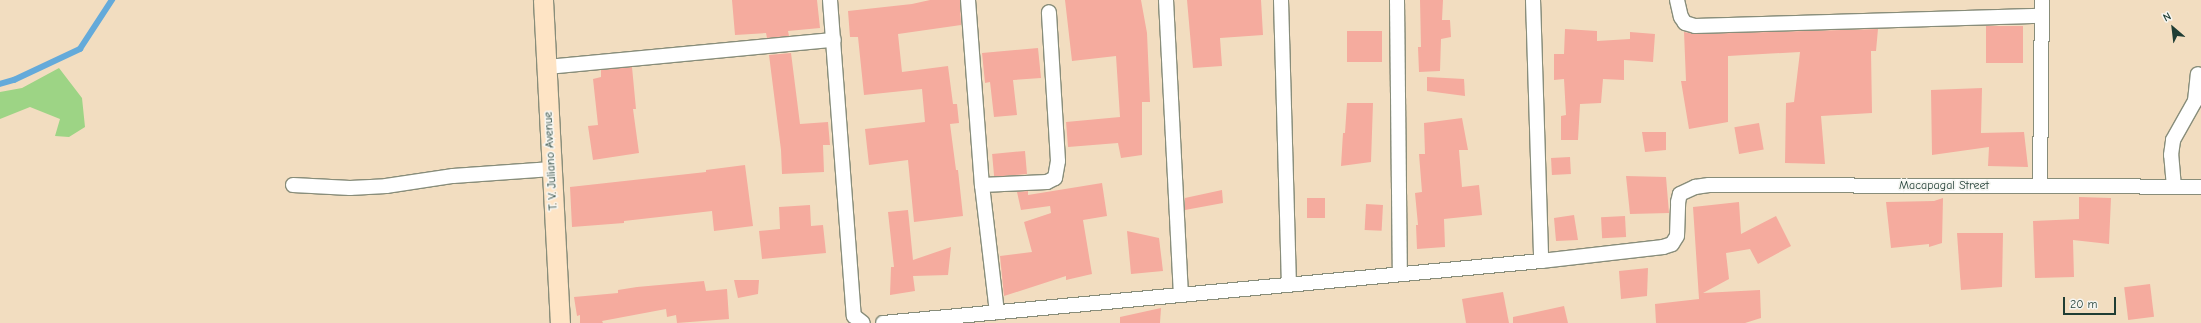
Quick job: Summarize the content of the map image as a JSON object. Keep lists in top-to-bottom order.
{
  "streets": {
    "main road": ["T. V. Juliano Avenue"],
    "street": ["Macapagal Street"]
  },
  "scale_bar": "20 m",
  "north": "top left"
}
